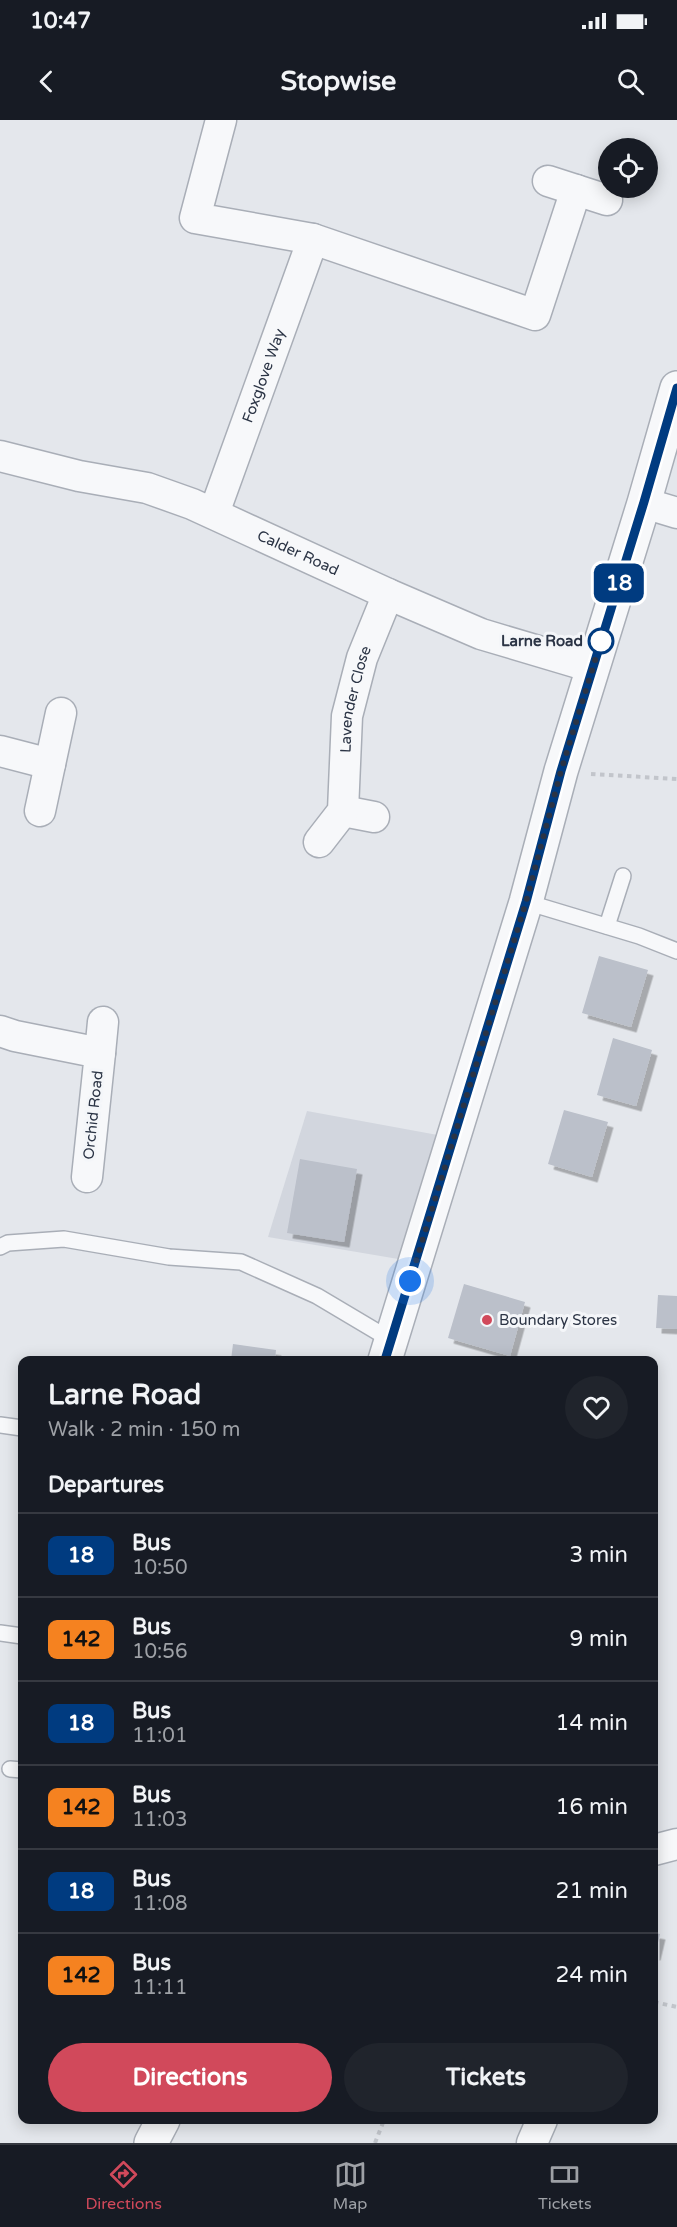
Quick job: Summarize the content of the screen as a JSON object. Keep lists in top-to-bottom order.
{
  "streets": {
    "street": [
      "Foxglove Way",
      "Calder Road",
      "Lavender Close",
      "Orchid Road"
    ]
  },
  "crossings": [
    ["Foxglove Way", "Calder Road"],
    ["Calder Road", "Lavender Close"]
  ],
  "places": ["Larne Road", "Boundary Stores"],
  "lines": ["bus line 18"],
  "page": {
    "status": "10:47",
    "header": "Stopwise",
    "on_map": "18",
    "heading": [
      ["Larne Road", "Walk · 2 min · 150 m"],
      "Departures"
    ],
    "list": [
      {
        "mark": "18",
        "name": "Bus",
        "note": "10:50",
        "value": "3 min"
      },
      {
        "mark": "142",
        "name": "Bus",
        "note": "10:56",
        "value": "9 min"
      },
      {
        "mark": "18",
        "name": "Bus",
        "note": "11:01",
        "value": "14 min"
      },
      {
        "mark": "142",
        "name": "Bus",
        "note": "11:03",
        "value": "16 min"
      },
      {
        "mark": "18",
        "name": "Bus",
        "note": "11:08",
        "value": "21 min"
      },
      {
        "mark": "142",
        "name": "Bus",
        "note": "11:11",
        "value": "24 min"
      }
    ],
    "buttons": ["Directions", "Tickets"],
    "tabs": ["Directions", "Map", "Tickets"]
  }
}
